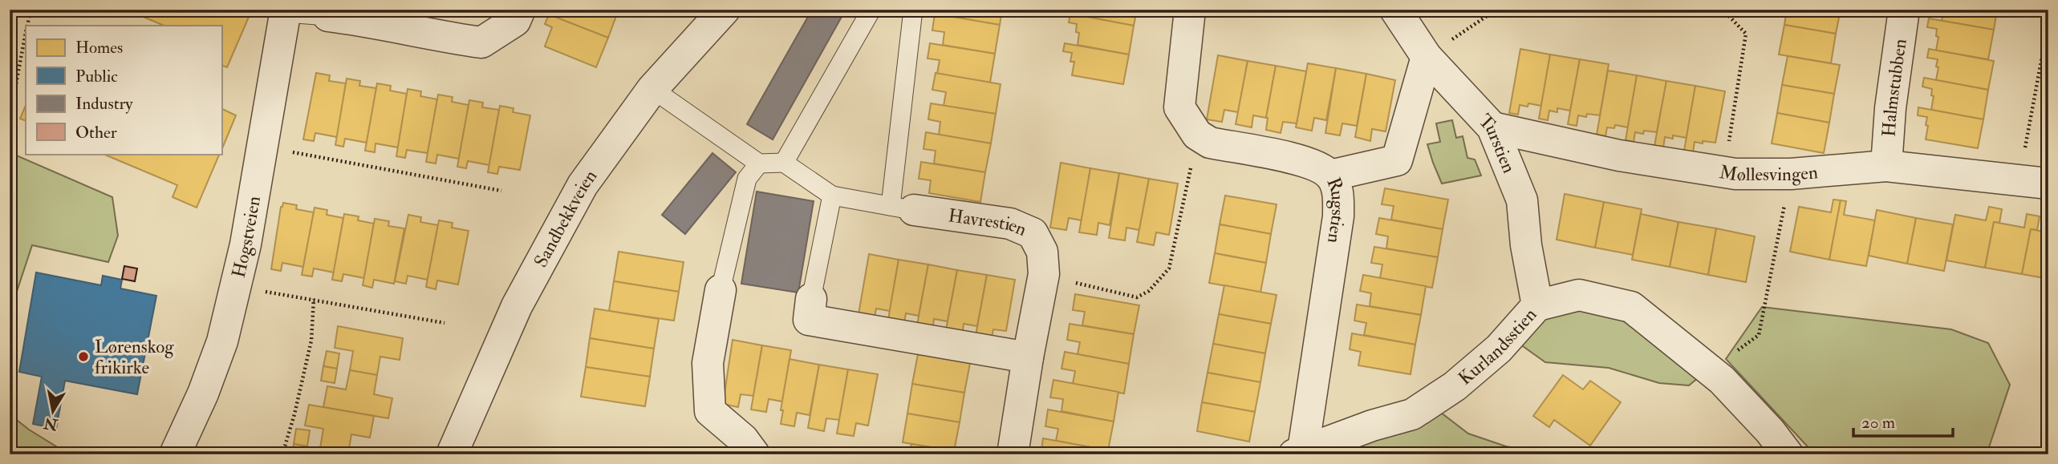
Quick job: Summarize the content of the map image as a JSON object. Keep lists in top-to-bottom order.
{
  "streets": {
    "street": [
      "Halmstubben",
      "Turstien",
      "Møllesvingen",
      "Rugstien",
      "Sandbekkveien",
      "Havrestien",
      "Hogstveien",
      "Kurlandsstien"
    ]
  },
  "crossings": [
    ["Halmstubben", "Møllesvingen"],
    ["Turstien", "Møllesvingen"],
    ["Turstien", "Kurlandsstien"],
    ["Rugstien", "Kurlandsstien"]
  ],
  "places": ["Lørenskog frikirke"],
  "legend": [
    "Homes",
    "Public",
    "Industry",
    "Other"
  ],
  "scale_bar": "20 m",
  "north": "bottom"
}
